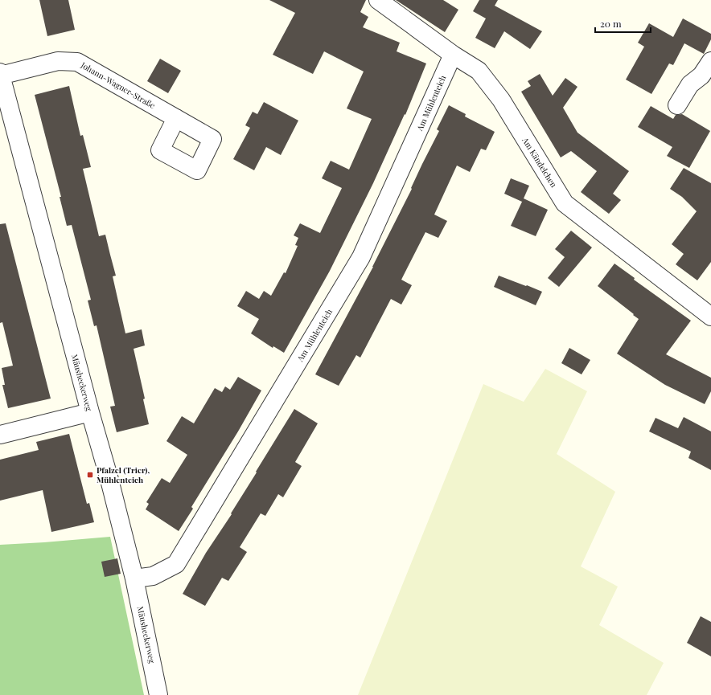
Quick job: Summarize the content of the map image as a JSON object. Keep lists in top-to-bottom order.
{
  "streets": {
    "street": [
      "Johann-Wagner-Straße",
      "Am Mühlenteich",
      "Am Kändelchen",
      "Mäusheckerweg"
    ]
  },
  "crossings": [
    ["Johann-Wagner-Straße", "Mäusheckerweg"],
    ["Am Mühlenteich", "Am Kändelchen"],
    ["Am Mühlenteich", "Mäusheckerweg"]
  ],
  "places": {
    "transit": ["Pfalzel (Trier), Mühlenteich"]
  },
  "scale_bar": "20 m"
}
